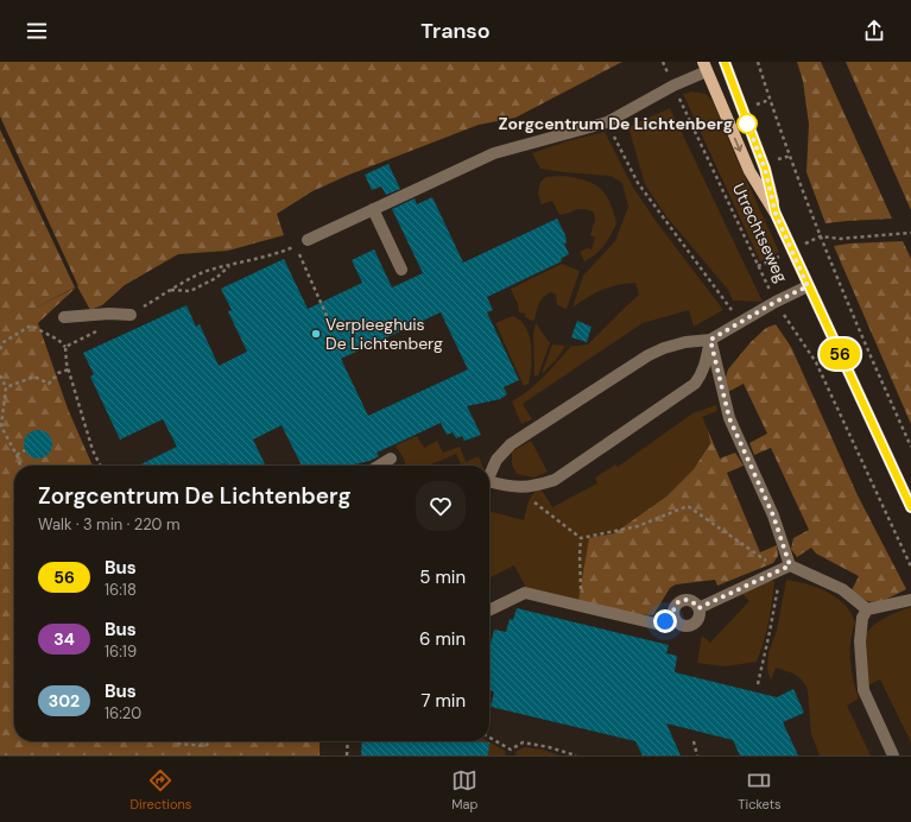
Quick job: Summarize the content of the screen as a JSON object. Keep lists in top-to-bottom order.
{
  "streets": {
    "main road": ["Utrechtseweg"]
  },
  "places": ["Zorgcentrum De Lichtenberg", "Verpleeghuis De Lichtenberg"],
  "lines": ["bus line 56"],
  "page": {
    "header": "Transo",
    "on_map": "56",
    "heading": ["Zorgcentrum De Lichtenberg", "Walk · 3 min · 220 m"],
    "list": [
      {
        "mark": "56",
        "name": "Bus",
        "note": "16:18",
        "value": "5 min"
      },
      {
        "mark": "34",
        "name": "Bus",
        "note": "16:19",
        "value": "6 min"
      },
      {
        "mark": "302",
        "name": "Bus",
        "note": "16:20",
        "value": "7 min"
      }
    ],
    "tabs": ["Directions", "Map", "Tickets"]
  }
}
